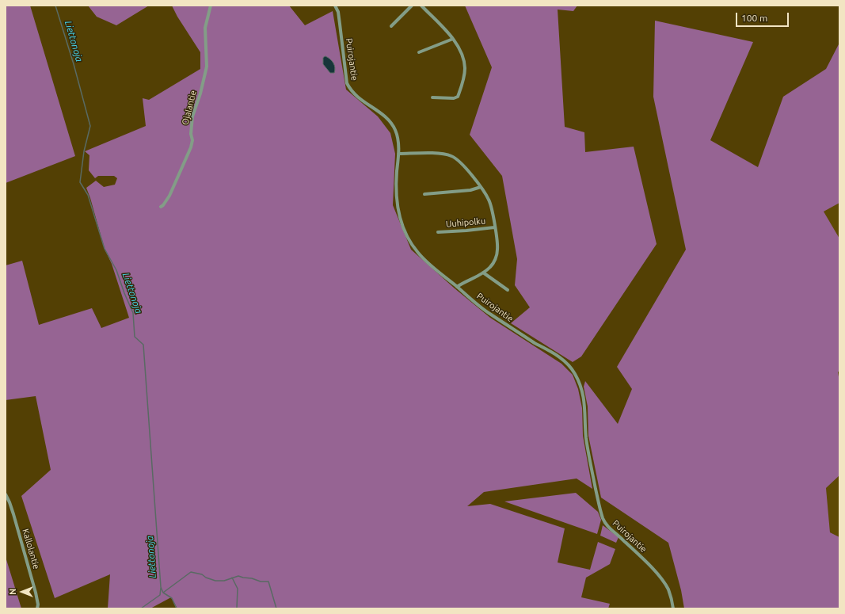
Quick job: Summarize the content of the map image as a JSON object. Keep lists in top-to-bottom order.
{
  "streets": {
    "street": [
      "Puirojantie",
      "Ojalantie",
      "Uuhipolku",
      "Kallolantie"
    ]
  },
  "water": ["Liettonoja"],
  "scale_bar": "100 m",
  "north": "left"
}
